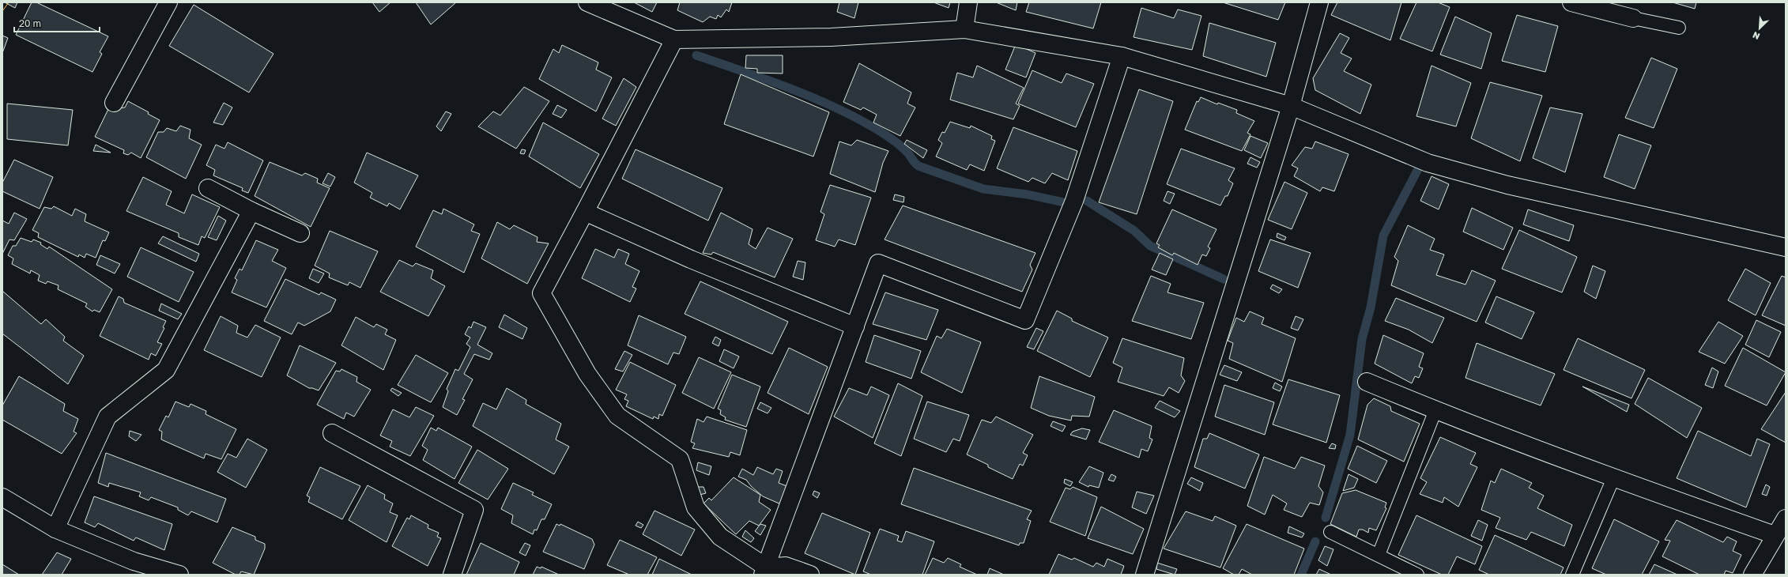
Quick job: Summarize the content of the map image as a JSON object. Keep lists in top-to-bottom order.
{
  "scale_bar": "20 m",
  "north": "bottom left"
}
